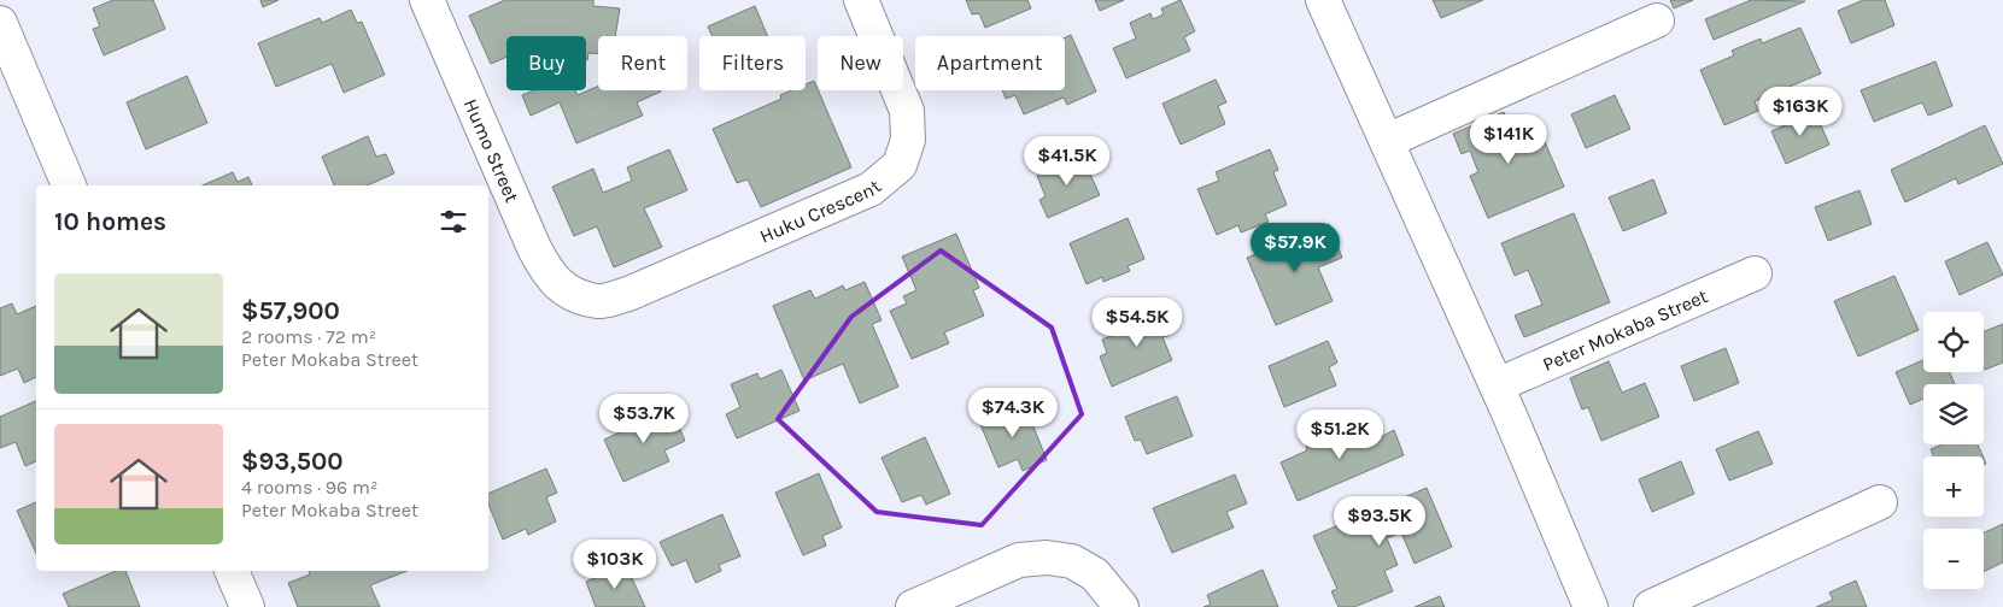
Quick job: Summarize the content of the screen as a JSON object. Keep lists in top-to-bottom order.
{
  "streets": {
    "street": ["Humo Street", "Huku Crescent", "Peter Mokaba Street"]
  },
  "crossings": [
    ["Humo Street", "Huku Crescent"]
  ],
  "page": {
    "chip": [
      "Buy",
      "Rent",
      "Filters",
      "New",
      "Apartment"
    ],
    "price": [
      "$163K",
      "$141K",
      "$41.5K",
      "$57.9K",
      "$54.5K",
      "$74.3K",
      "$53.7K",
      "$51.2K",
      "$93.5K",
      "$103K"
    ],
    "heading": "10 homes",
    "list": [
      {
        "name": "$57,900",
        "note": "2 rooms · 72 m² · Peter Mokaba Street"
      },
      {
        "name": "$93,500",
        "note": "4 rooms · 96 m² · Peter Mokaba Street"
      }
    ],
    "map_buttons": ["+", "−"]
  }
}
